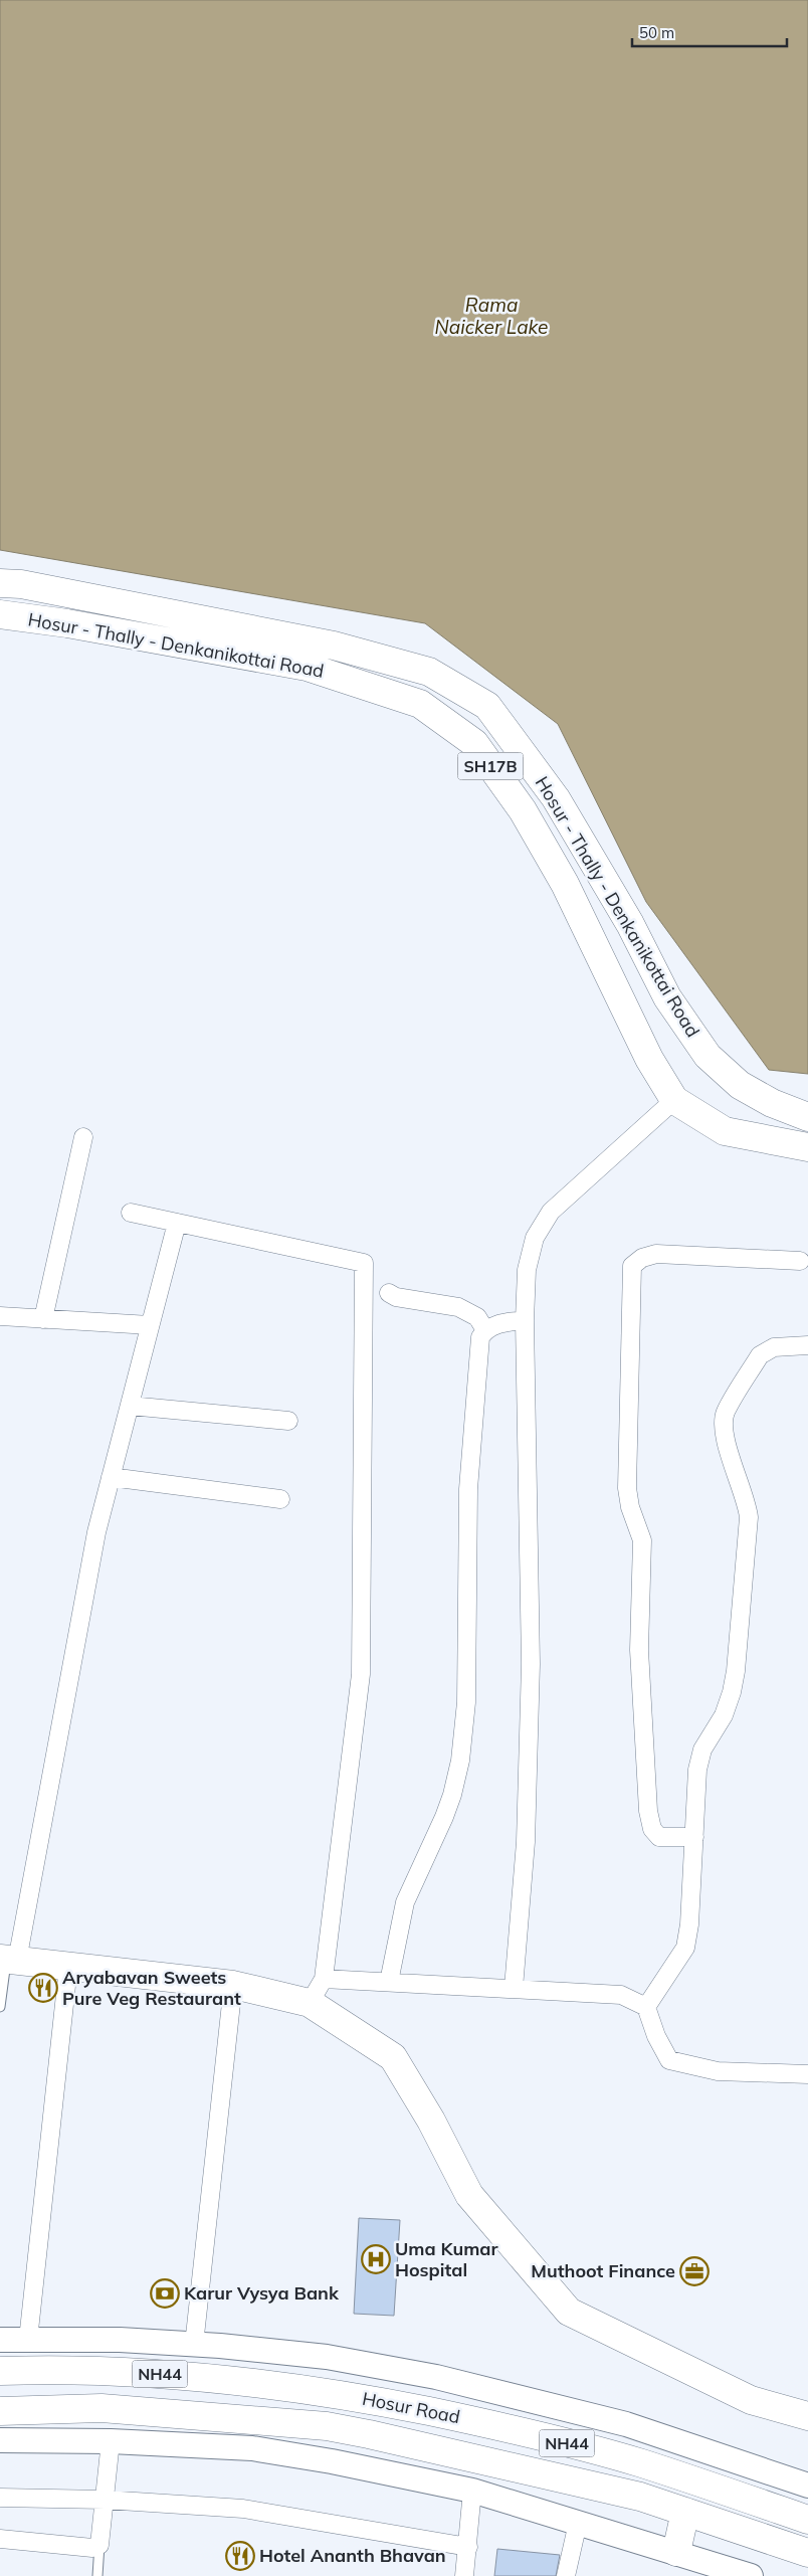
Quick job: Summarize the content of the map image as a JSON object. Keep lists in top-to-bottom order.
{
  "streets": {
    "main road": [
      "Hosur - Thally - Denkanikottai Road",
      "SH17B",
      "NH44",
      "Hosur Road"
    ]
  },
  "water": ["Rama Naicker Lake"],
  "places": {
    "restaurant": ["Aryabavan Sweets Pure Veg Restaurant", "Hotel Ananth Bhavan"],
    "hospital": ["Uma Kumar Hospital"],
    "office": ["Muthoot Finance"],
    "bank": ["Karur Vysya Bank"]
  },
  "scale_bar": "50 m"
}
